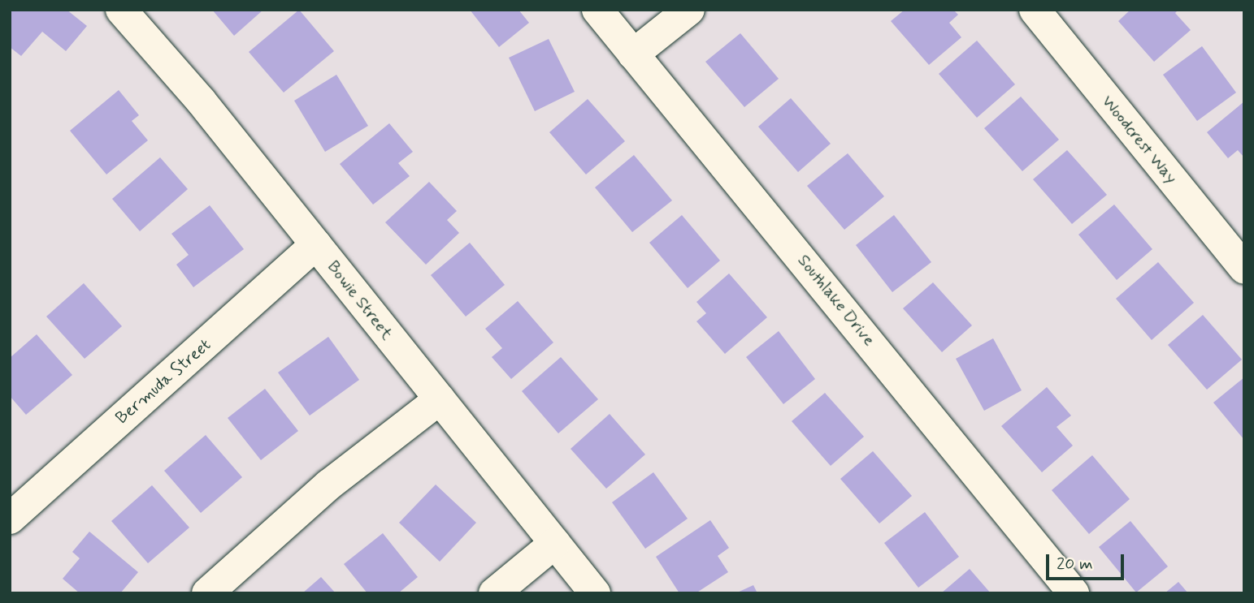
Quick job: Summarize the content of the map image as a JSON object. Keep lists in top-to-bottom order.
{
  "streets": {
    "street": [
      "Woodcrest Way",
      "Bowie Street",
      "Southlake Drive",
      "Bermuda Street"
    ]
  },
  "crossings": [
    ["Bowie Street", "Bermuda Street"]
  ],
  "scale_bar": "20 m"
}
